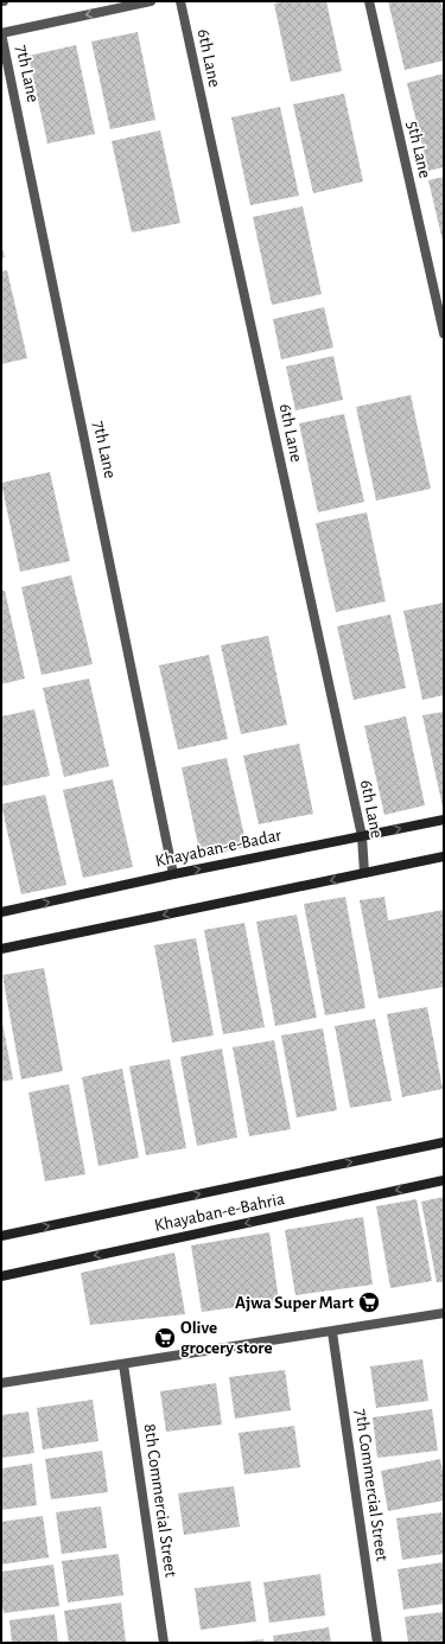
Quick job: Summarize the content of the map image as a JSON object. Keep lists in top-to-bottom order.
{
  "streets": {
    "main road": ["Khayaban-e-Badar", "Khayaban-e-Bahria"],
    "street": [
      "6th Lane",
      "7th Lane",
      "5th Lane",
      "7th Commercial Street",
      "8th Commercial Street"
    ]
  },
  "crossings": [
    ["6th Lane", "Khayaban-e-Badar"],
    ["7th Lane", "Khayaban-e-Badar"]
  ],
  "places": {
    "supermarket": ["Ajwa Super Mart", "Olive grocery store"]
  }
}
